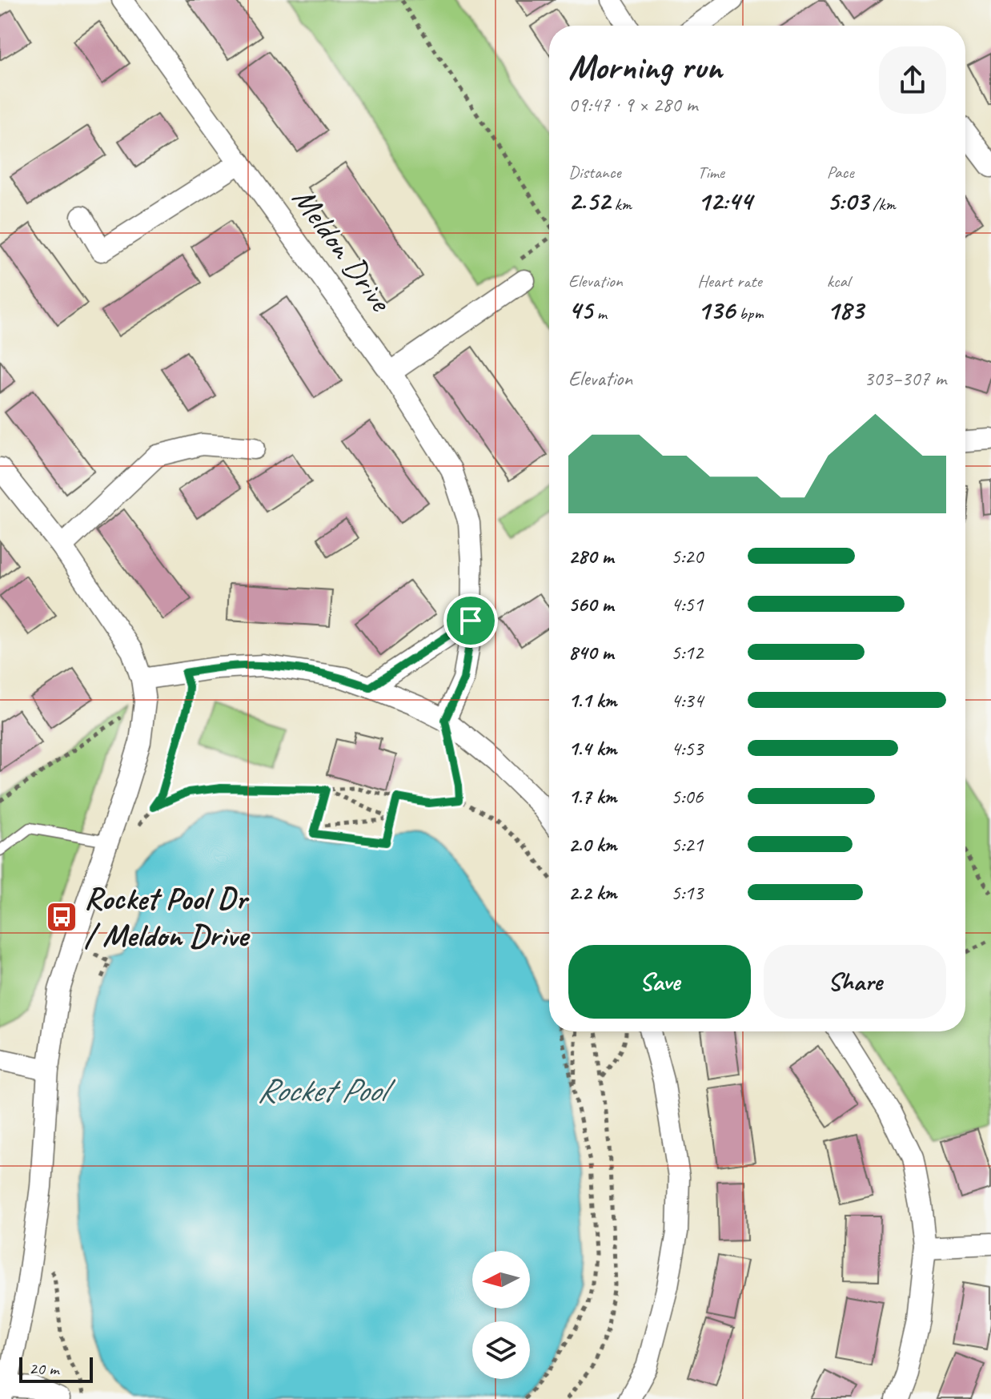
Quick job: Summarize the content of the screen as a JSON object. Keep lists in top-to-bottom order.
{
  "streets": {
    "street": ["Meldon Drive"]
  },
  "water": ["Rocket Pool"],
  "places": {
    "bus stop": ["Rocket Pool Dr / Meldon Drive"]
  },
  "scale_bar": "20 m",
  "north": "left",
  "page": {
    "heading": ["Morning run", "09:47 · 9 × 280 m"],
    "stats": [
      ["Distance", "2.52 km"],
      ["Time", "12:44"],
      ["Pace", "5:03 /km"],
      ["Elevation", "45 m"],
      ["Heart rate", "136 bpm"],
      ["kcal", "183"]
    ],
    "chart": ["Elevation", "303–307 m"],
    "list": [
      {
        "name": "280 m",
        "note": "5:20"
      },
      {
        "name": "560 m",
        "note": "4:51"
      },
      {
        "name": "840 m",
        "note": "5:12"
      },
      {
        "name": "1.1 km",
        "note": "4:34"
      },
      {
        "name": "1.4 km",
        "note": "4:53"
      },
      {
        "name": "1.7 km",
        "note": "5:06"
      },
      {
        "name": "2.0 km",
        "note": "5:21"
      },
      {
        "name": "2.2 km",
        "note": "5:13"
      }
    ],
    "buttons": ["Save", "Share"],
    "scale": "20 m"
  }
}
